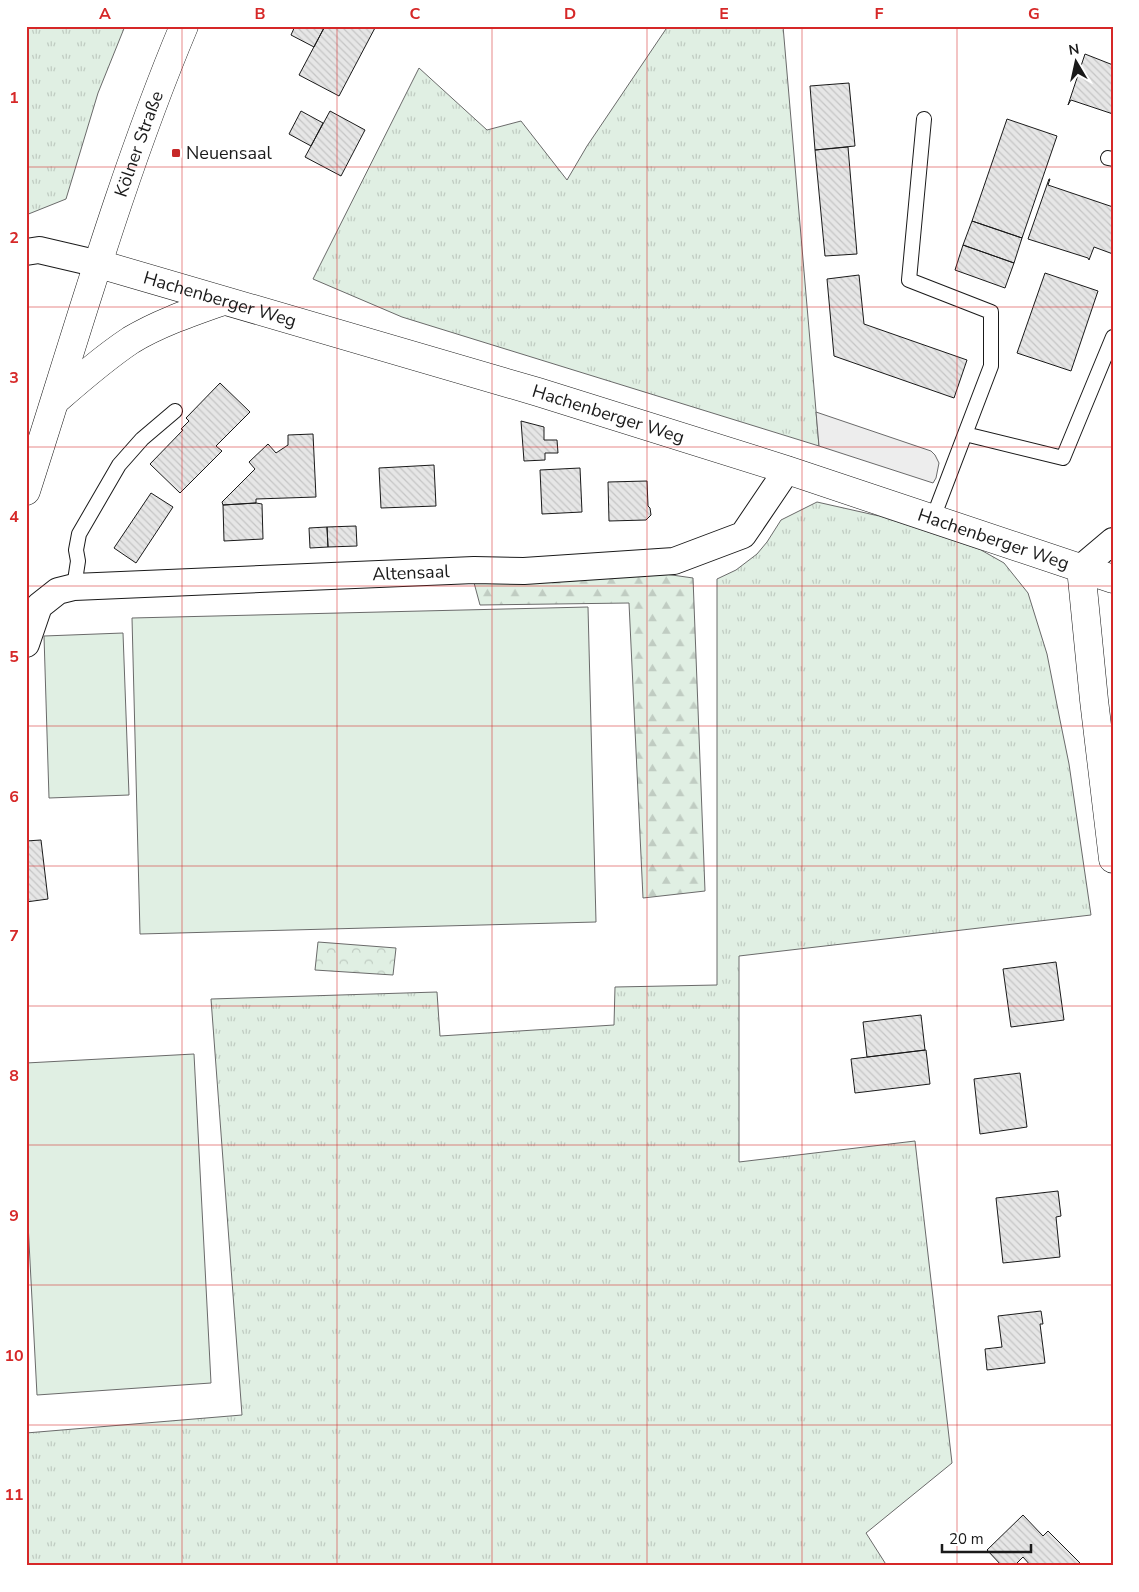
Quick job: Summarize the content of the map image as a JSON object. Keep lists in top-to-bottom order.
{
  "streets": {
    "street": ["Kölner Straße", "Hachenberger Weg", "Altensaal"]
  },
  "crossings": [
    ["Kölner Straße", "Hachenberger Weg"],
    ["Hachenberger Weg", "Altensaal"]
  ],
  "places": {
    "transit": ["Neuensaal"]
  },
  "scale_bar": "20 m",
  "north": "top",
  "grid": {
    "columns": [
      "A",
      "B",
      "C",
      "D",
      "E",
      "F",
      "G"
    ],
    "rows": [
      "1",
      "2",
      "3",
      "4",
      "5",
      "6",
      "7",
      "8",
      "9",
      "10",
      "11"
    ]
  }
}
